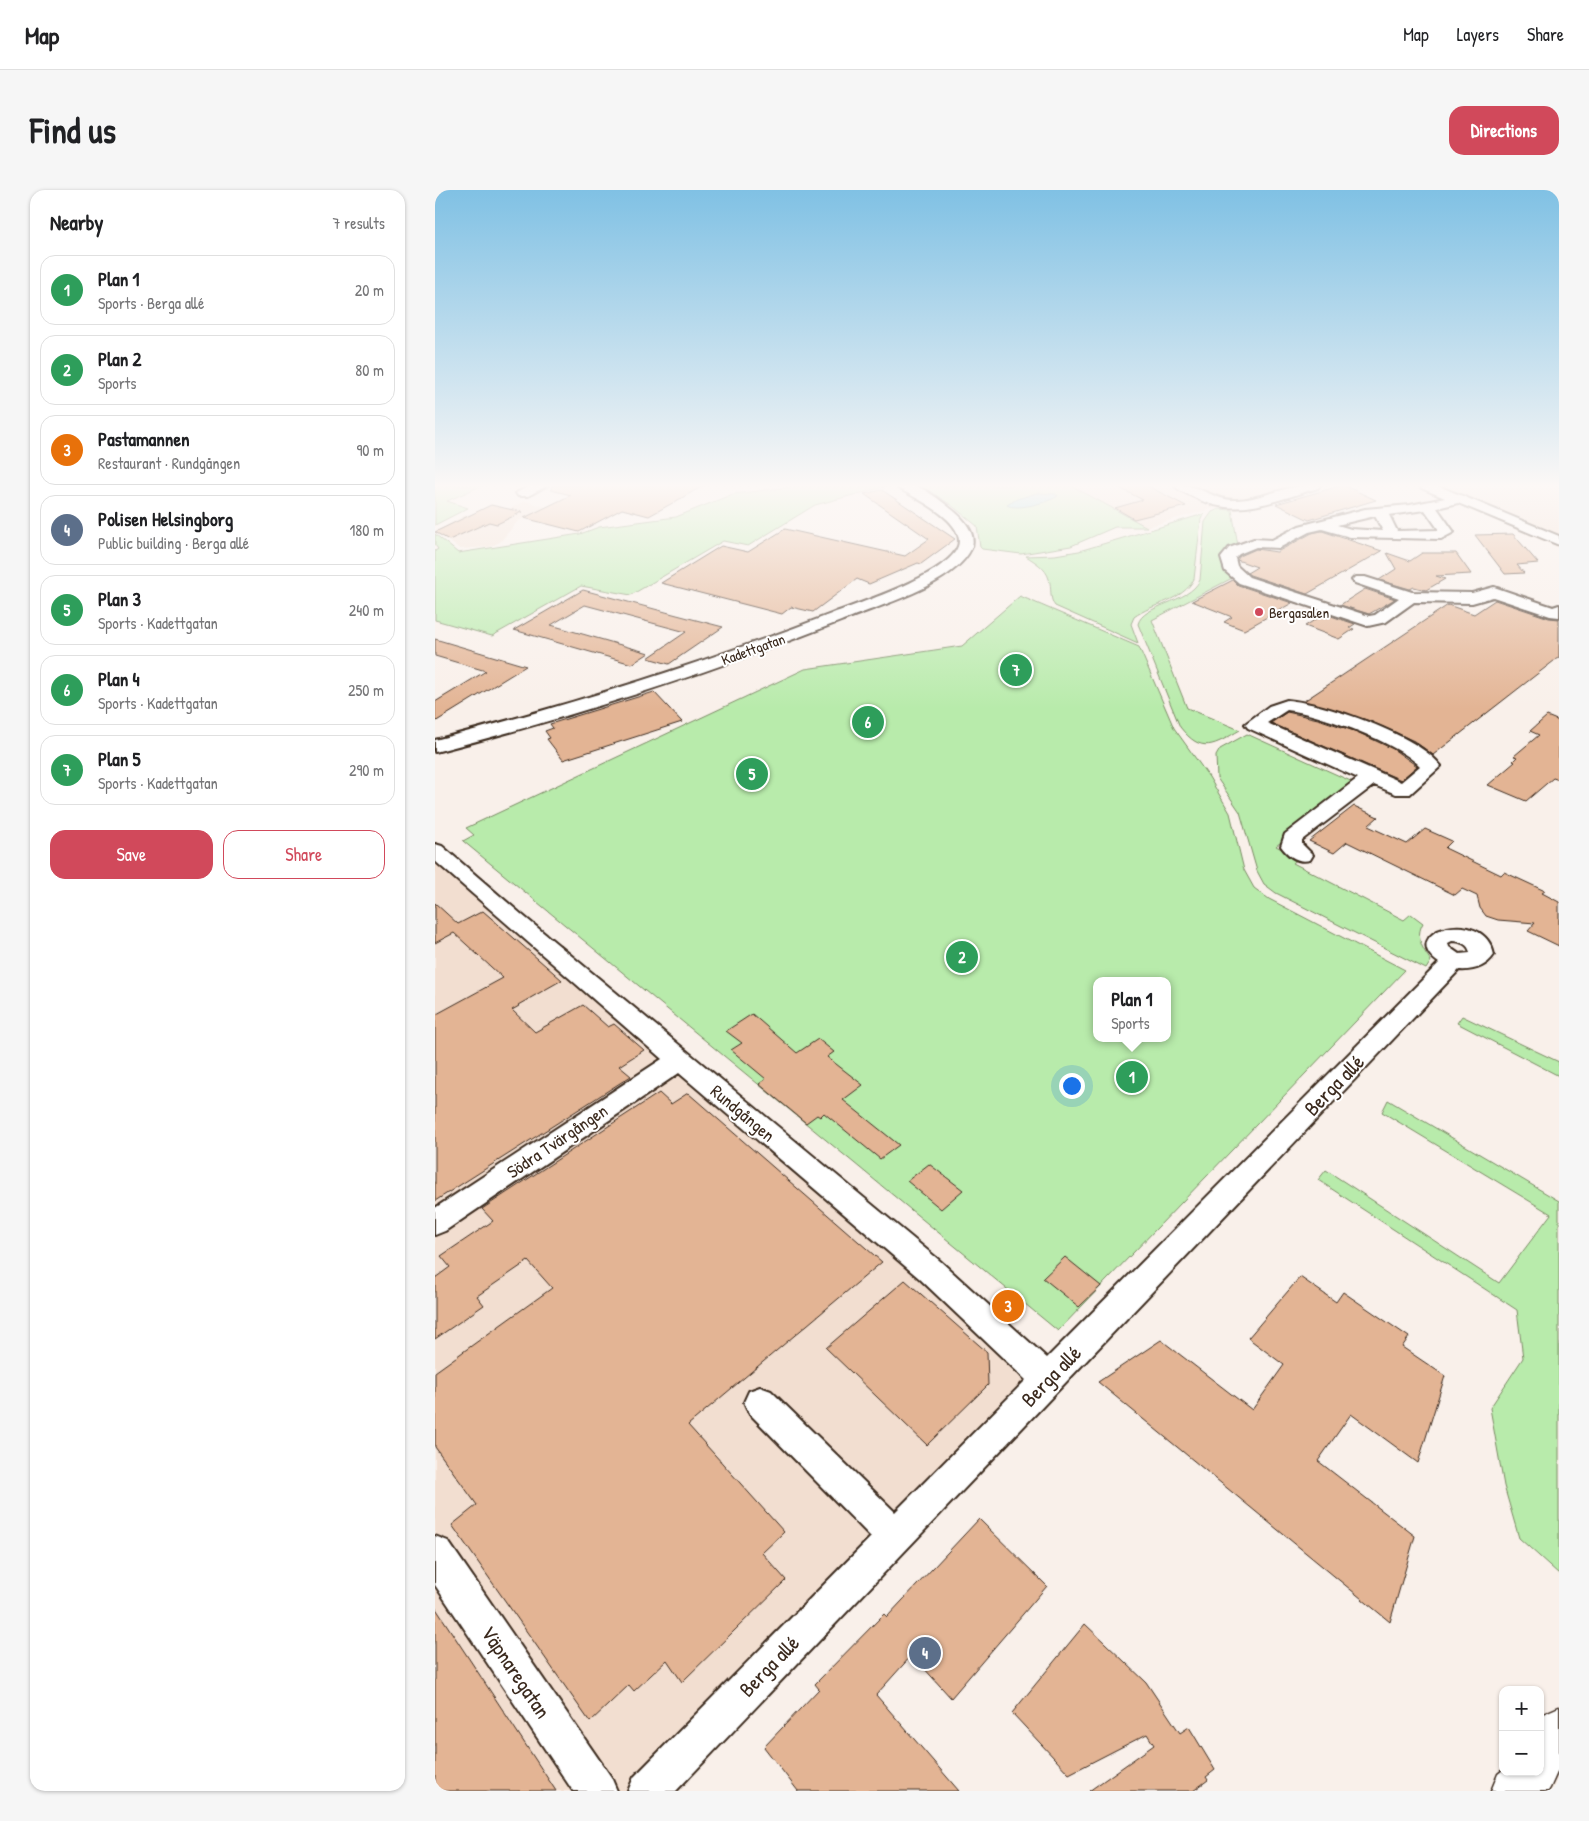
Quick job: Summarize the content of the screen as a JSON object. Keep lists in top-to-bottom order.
{
  "streets": {
    "street": [
      "Kadettgatan",
      "Berga allé",
      "Rundgången",
      "Södra Tvärgången",
      "Väpnaregatan"
    ]
  },
  "crossings": [
    ["Berga allé", "Rundgången"],
    ["Rundgången", "Södra Tvärgången"]
  ],
  "places": ["Bergasalen"],
  "page": {
    "header": "Map",
    "nav": ["Map", "Layers", "Share"],
    "buttons": [
      "Directions",
      ["Save", "Share"]
    ],
    "title": "Find us",
    "heading": ["Nearby", "7 results"],
    "list": [
      {
        "mark": "1",
        "name": "Plan 1",
        "note": "Sports · Berga allé",
        "value": "20 m"
      },
      {
        "mark": "2",
        "name": "Plan 2",
        "note": "Sports",
        "value": "80 m"
      },
      {
        "mark": "3",
        "name": "Pastamannen",
        "note": "Restaurant · Rundgången",
        "value": "90 m"
      },
      {
        "mark": "4",
        "name": "Polisen Helsingborg",
        "note": "Public building · Berga allé",
        "value": "180 m"
      },
      {
        "mark": "5",
        "name": "Plan 3",
        "note": "Sports · Kadettgatan",
        "value": "240 m"
      },
      {
        "mark": "6",
        "name": "Plan 4",
        "note": "Sports · Kadettgatan",
        "value": "250 m"
      },
      {
        "mark": "7",
        "name": "Plan 5",
        "note": "Sports · Kadettgatan",
        "value": "290 m"
      }
    ],
    "pins": [
      "7",
      "6",
      "5",
      "2",
      "1",
      "3",
      "4"
    ],
    "popup": ["Plan 1", "Sports"],
    "map_buttons": ["+", "−"]
  }
}
